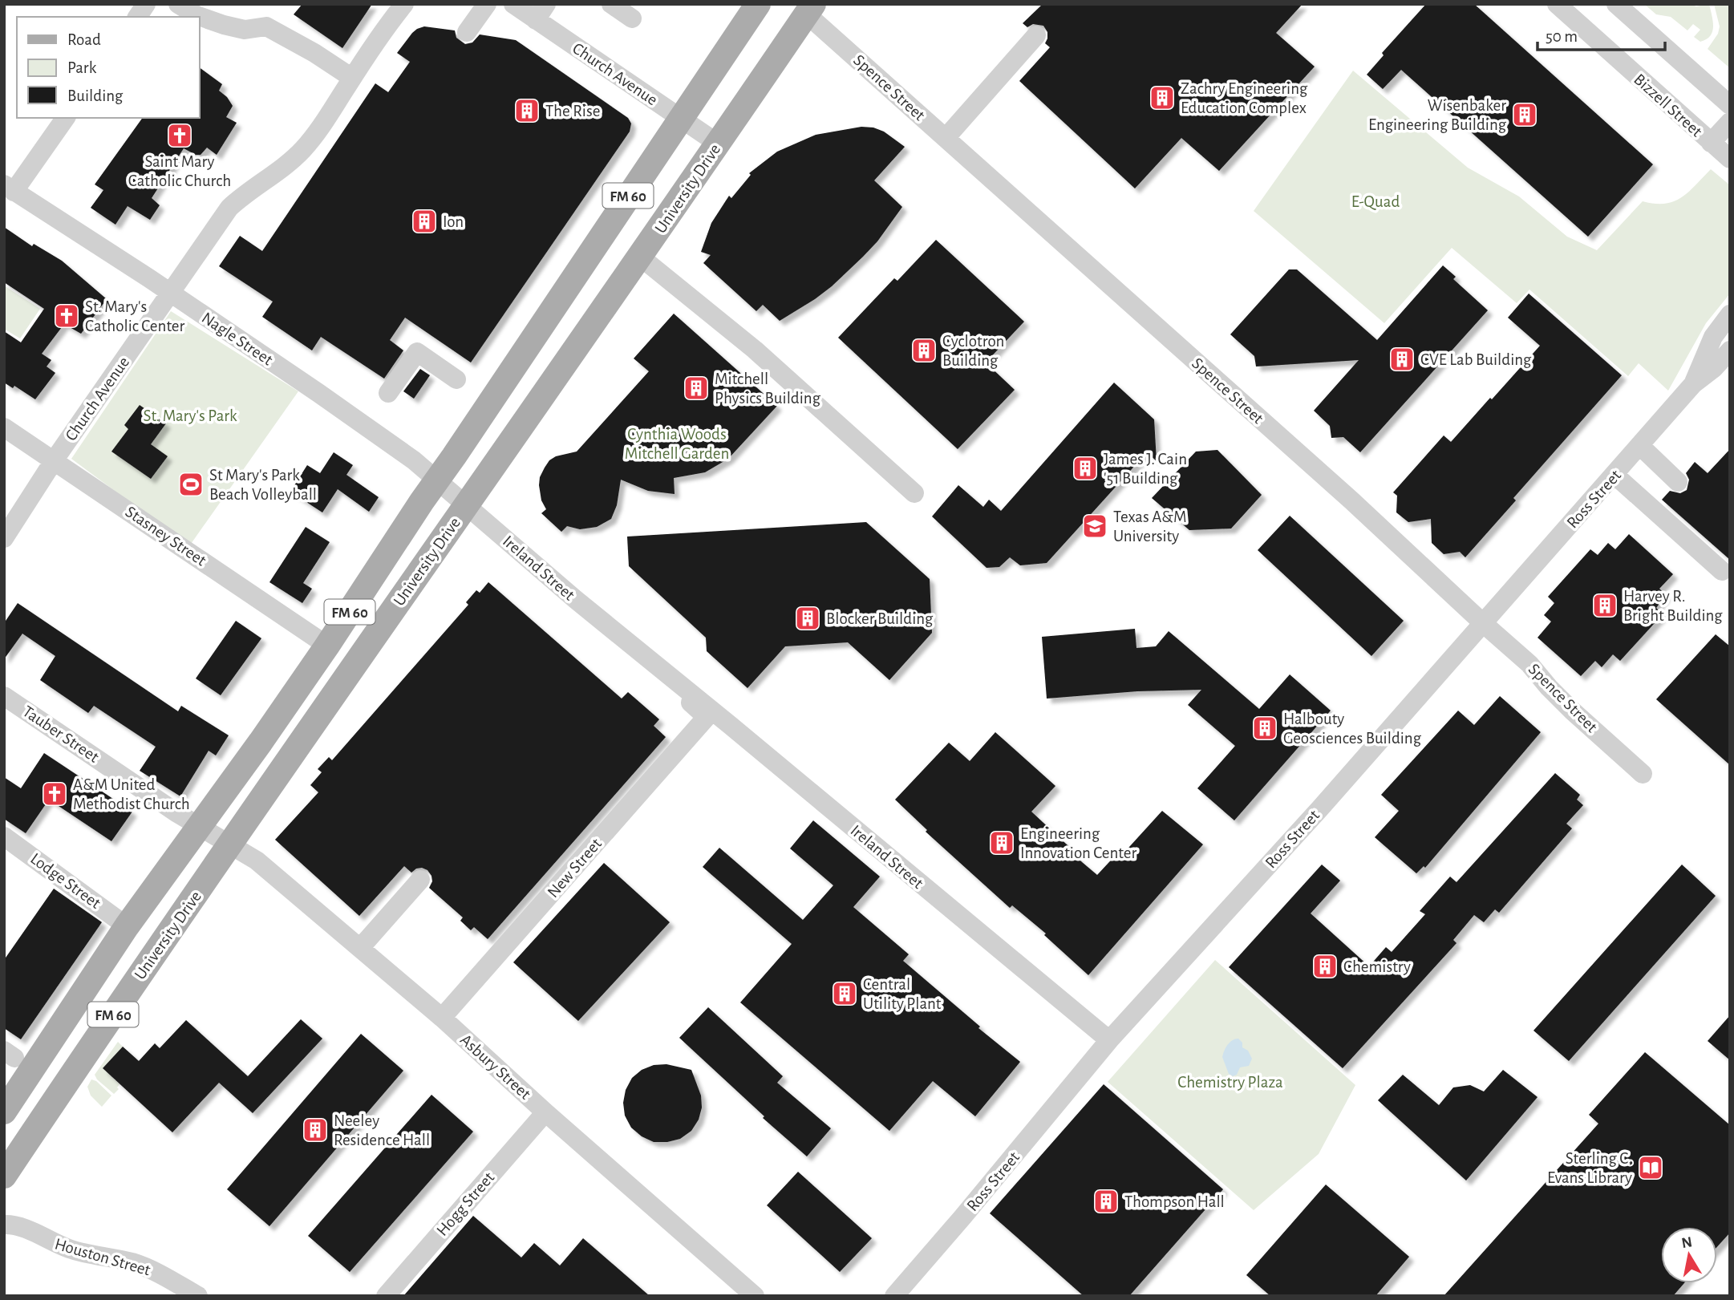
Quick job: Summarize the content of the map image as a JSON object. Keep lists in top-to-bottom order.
{
  "streets": {
    "main road": ["University Drive", "FM 60"],
    "street": [
      "Church Avenue",
      "Spence Street",
      "Bizzell Street",
      "Nagle Street",
      "Ross Street",
      "Stasney Street",
      "Ireland Street",
      "Tauber Street",
      "New Street",
      "Lodge Street",
      "Asbury Street",
      "Hogg Street",
      "Houston Street"
    ]
  },
  "crossings": [
    ["Church Avenue", "University Drive"],
    ["Church Avenue", "Nagle Street"],
    ["Church Avenue", "Stasney Street"],
    ["Spence Street", "University Drive"],
    ["Spence Street", "Ross Street"],
    ["University Drive", "Nagle Street"],
    ["University Drive", "Stasney Street"],
    ["University Drive", "Ireland Street"],
    ["University Drive", "Tauber Street"],
    ["University Drive", "Lodge Street"],
    ["University Drive", "Asbury Street"],
    ["Nagle Street", "Ireland Street"],
    ["Ross Street", "Ireland Street"],
    ["Ireland Street", "New Street"],
    ["Tauber Street", "Asbury Street"],
    ["New Street", "Asbury Street"],
    ["Asbury Street", "Hogg Street"]
  ],
  "parks": [
    "E-Quad",
    "St. Mary's Park",
    "Cynthia Woods Mitchell Garden",
    "Chemistry Plaza"
  ],
  "places": {
    "building": [
      "Zachry Engineering Education Complex",
      "The Rise",
      "Wisenbaker Engineering Building",
      "Ion",
      "Cyclotron Building",
      "CVE Lab Building",
      "Mitchell Physics Building",
      "James J. Cain '51 Building",
      "Harvey R. Bright Building",
      "Blocker Building",
      "Halbouty Geosciences Building",
      "Engineering Innovation Center",
      "Chemistry",
      "Central Utility Plant",
      "Neeley Residence Hall",
      "Thompson Hall"
    ],
    "church": ["Saint Mary Catholic Church", "St. Mary's Catholic Center", "A&M United Methodist Church"],
    "sports": ["St Mary's Park Beach Volleyball"],
    "school or university": ["Texas A&M University"],
    "library": ["Sterling C. Evans Library"]
  },
  "legend": ["Road", "Park", "Building"],
  "scale_bar": "50 m",
  "north": "top"
}
